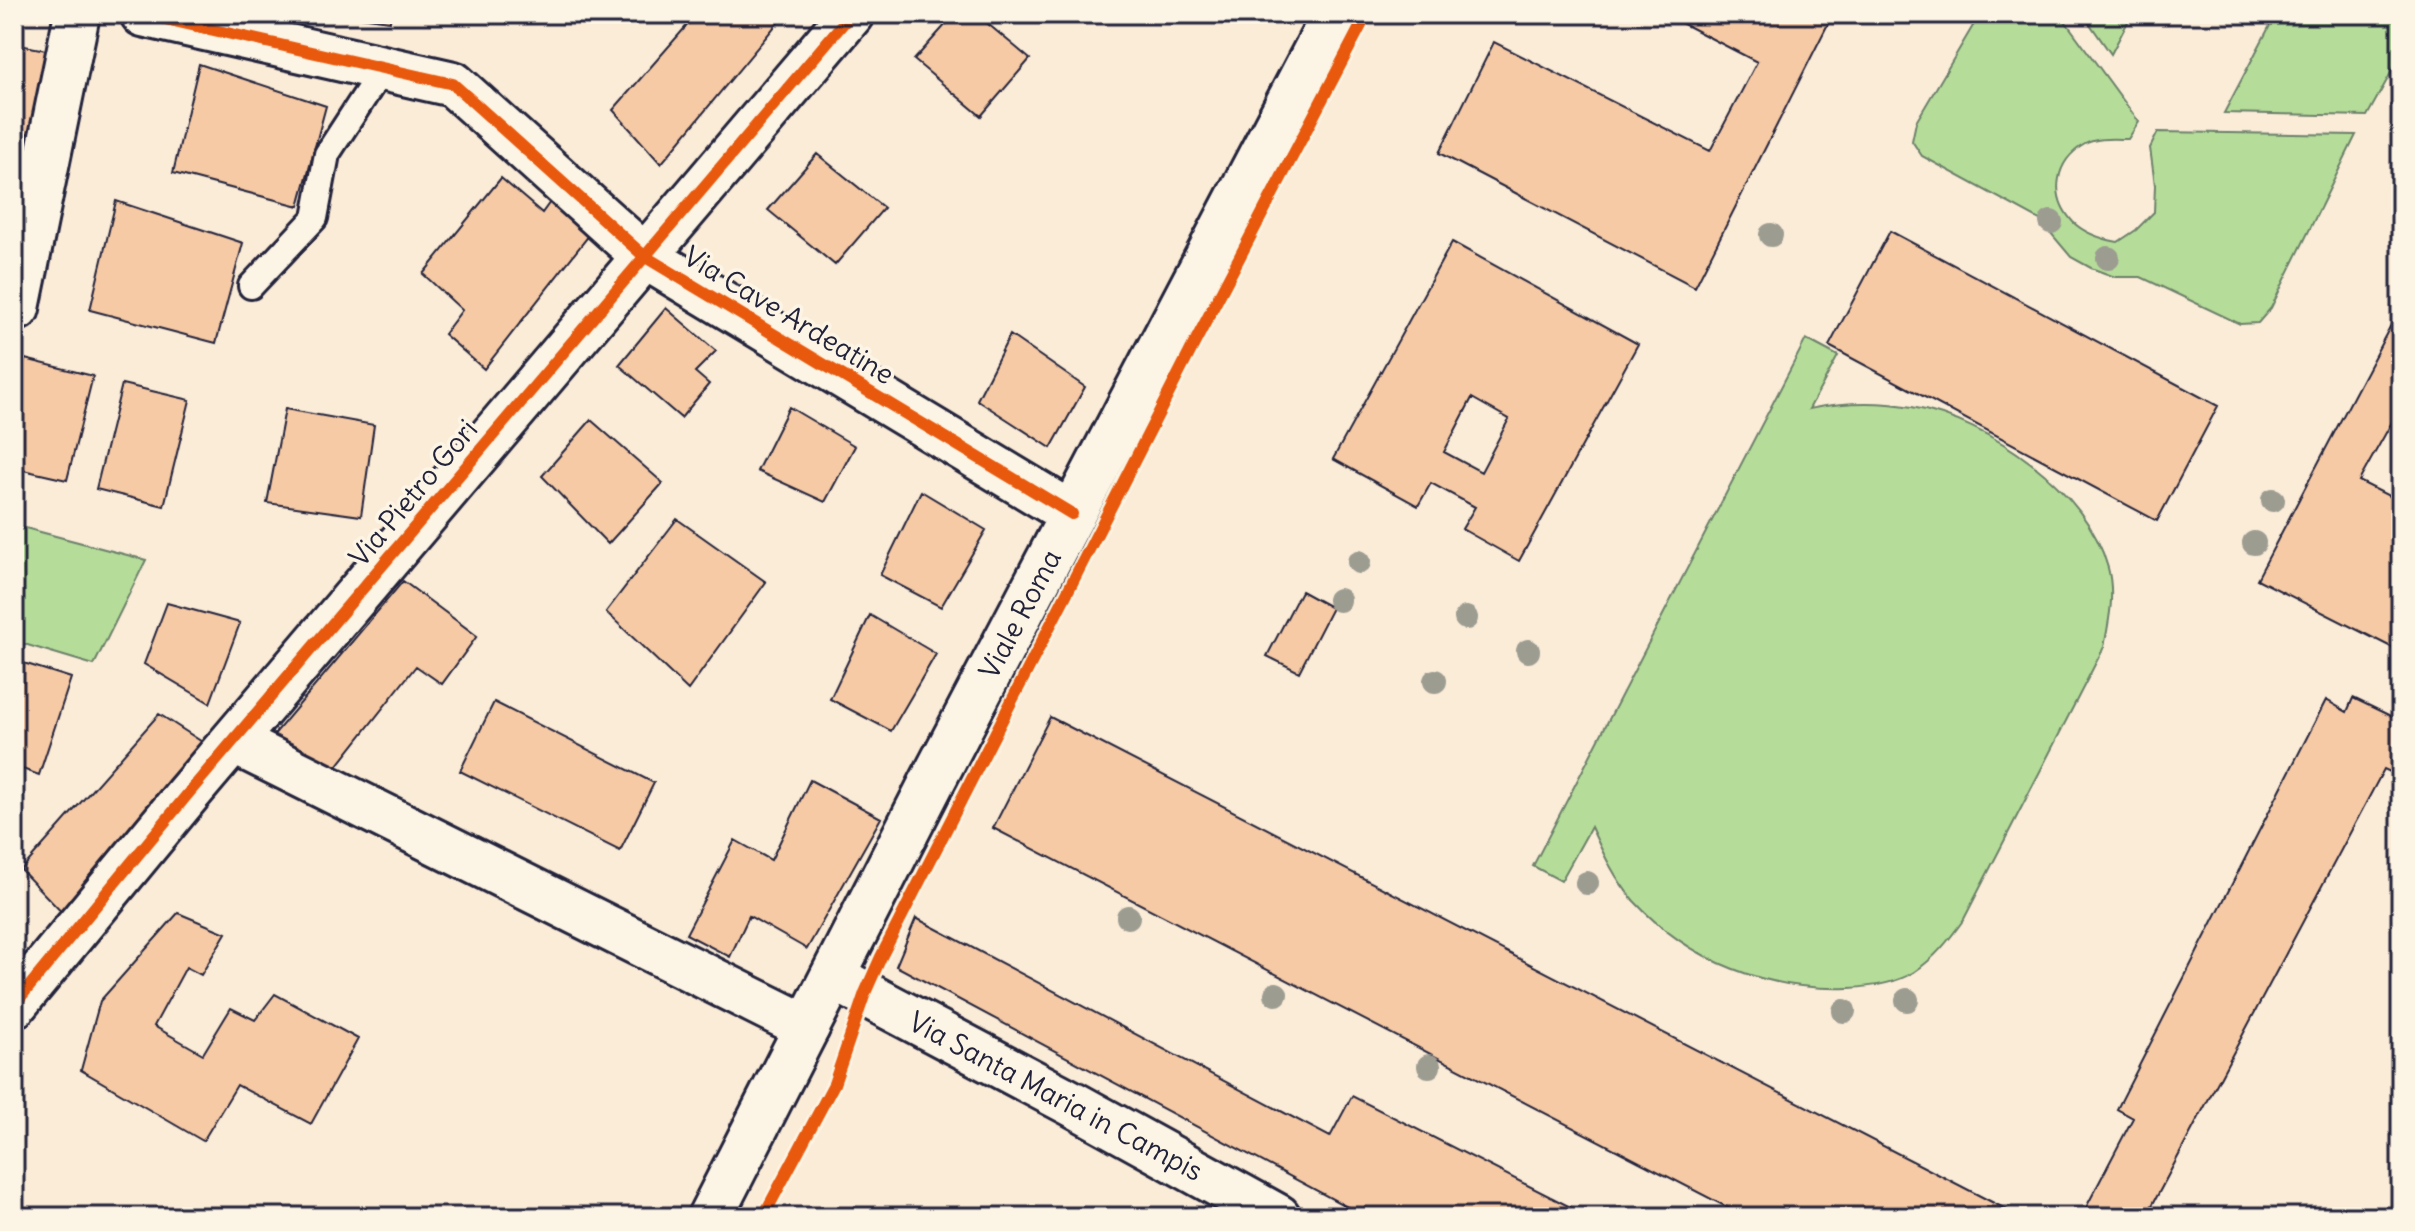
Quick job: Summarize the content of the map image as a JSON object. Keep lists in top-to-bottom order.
{
  "streets": {
    "street": [
      "Via Cave Ardeatine",
      "Via Pietro Gori",
      "Viale Roma",
      "Via Santa Maria in Campis"
    ]
  },
  "crossings": [
    ["Via Cave Ardeatine", "Via Pietro Gori"],
    ["Via Cave Ardeatine", "Viale Roma"],
    ["Viale Roma", "Via Santa Maria in Campis"]
  ]
}
